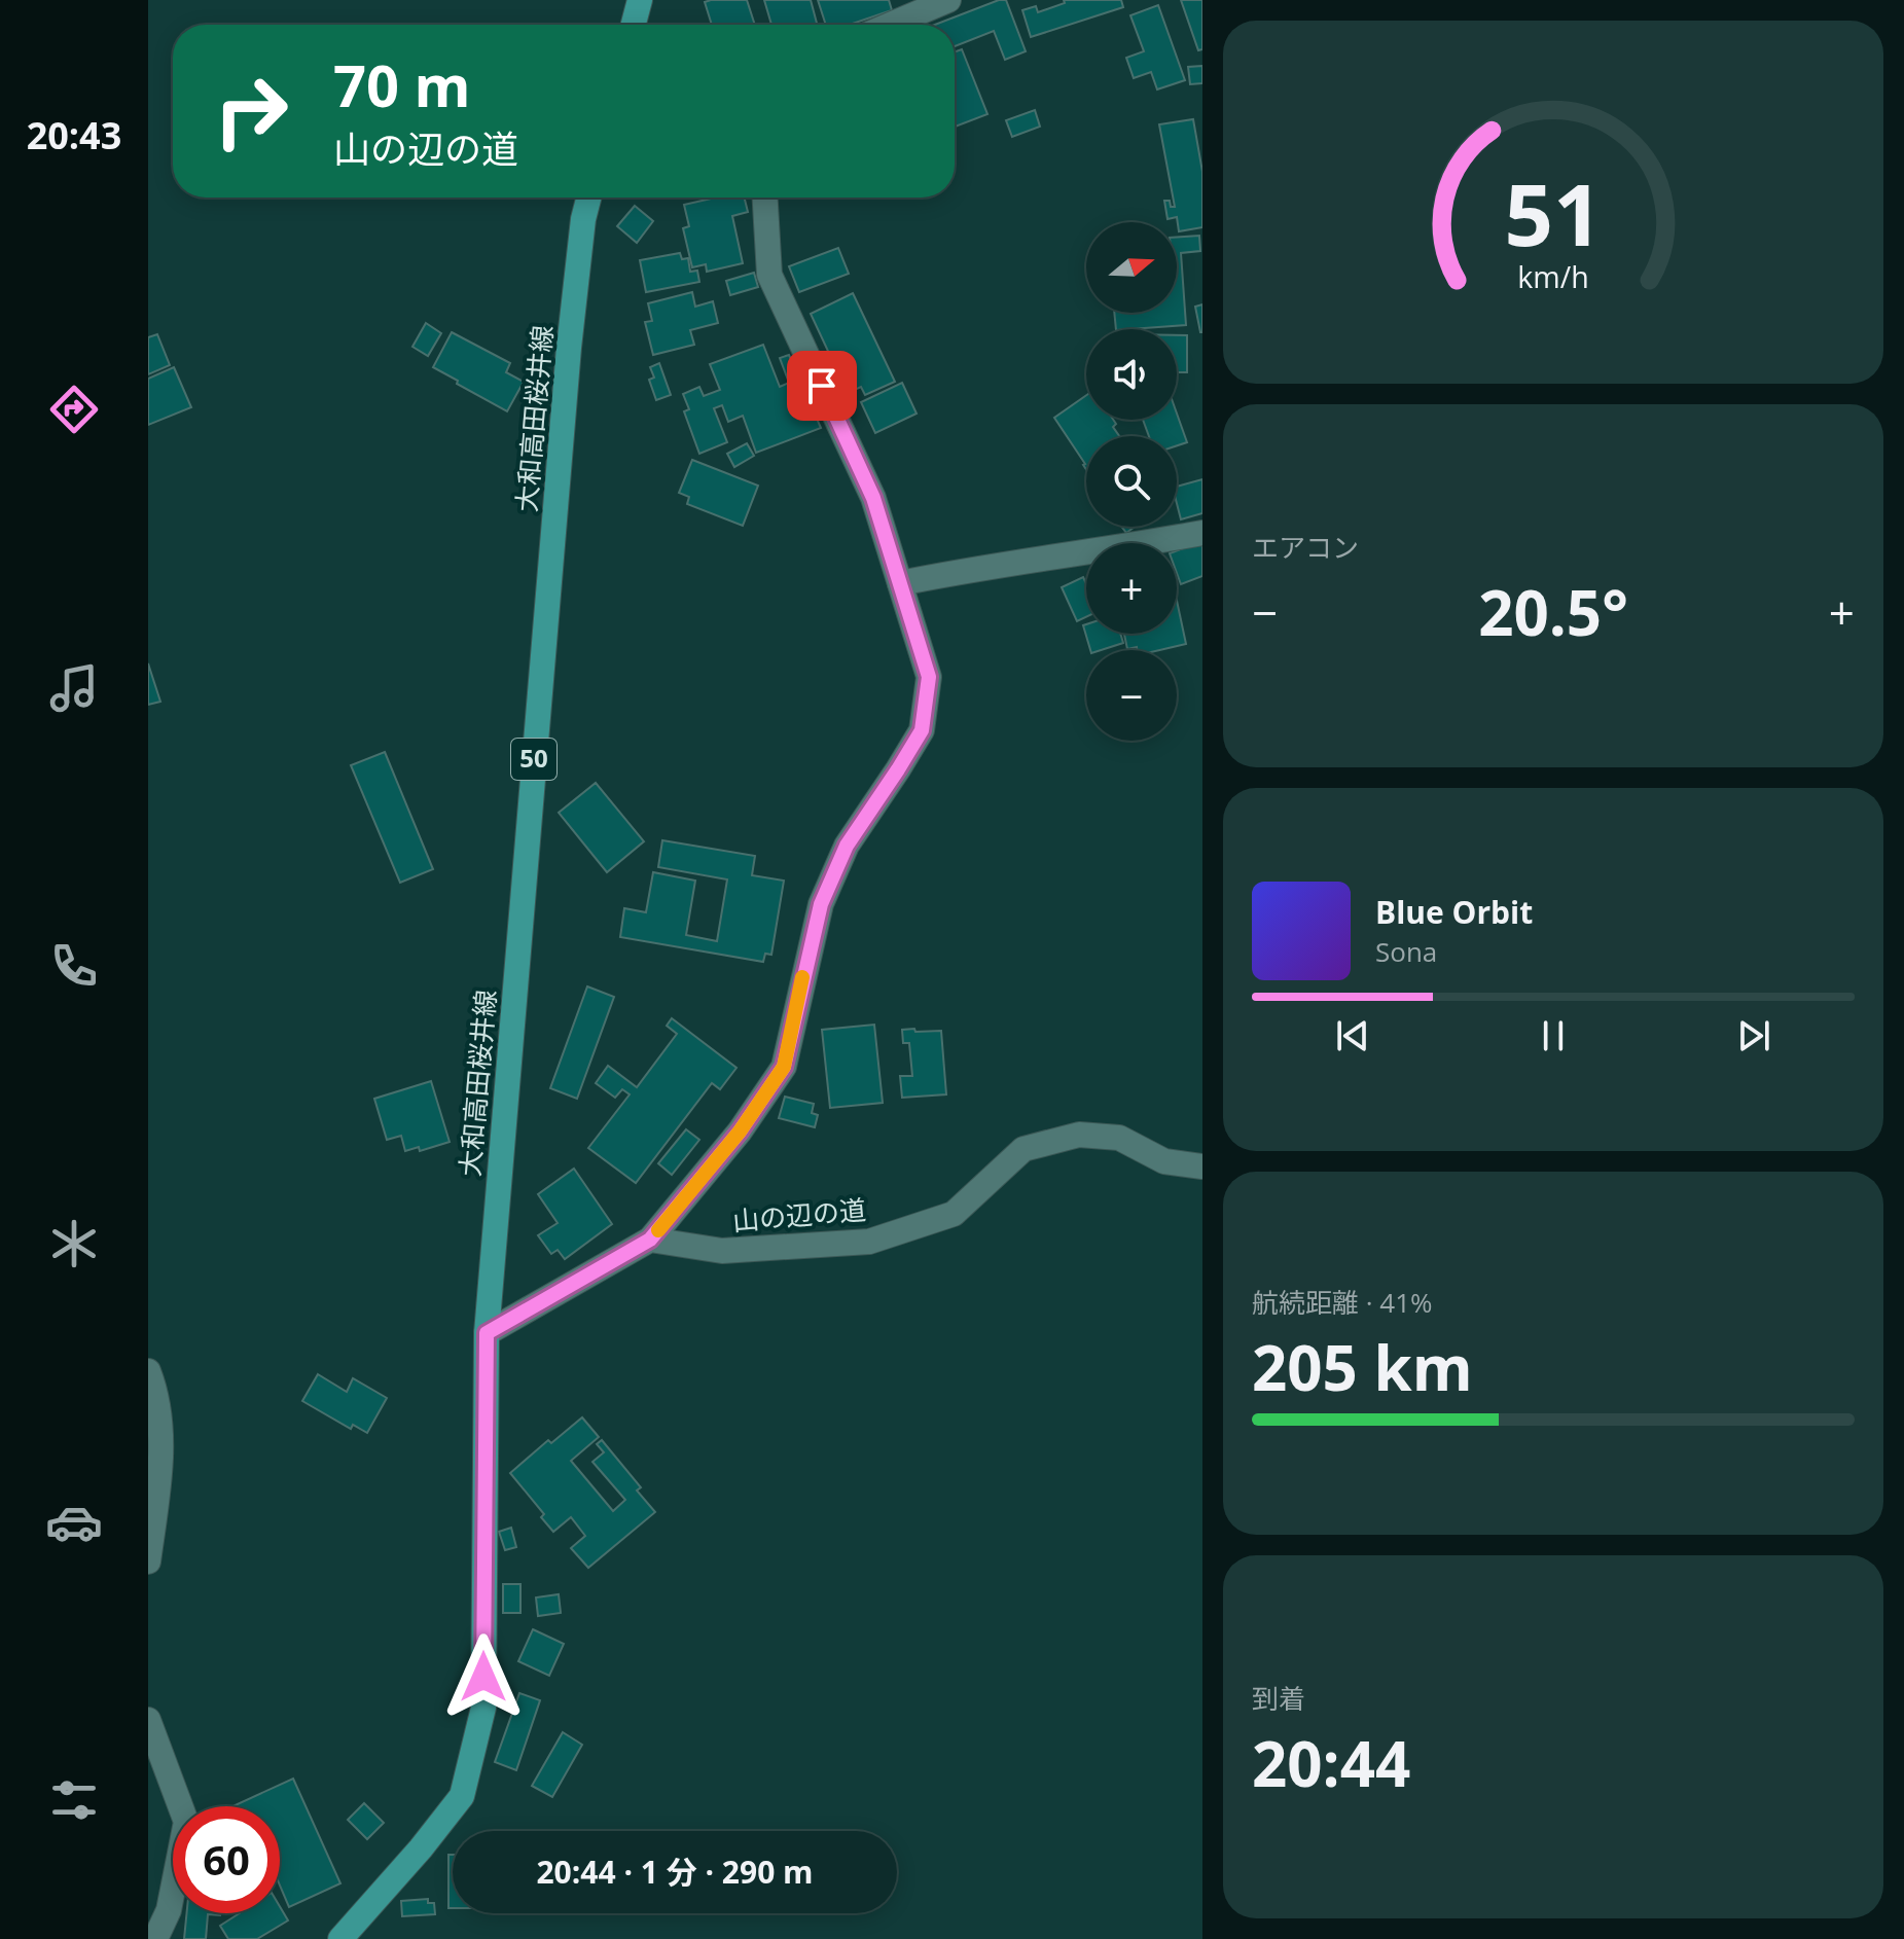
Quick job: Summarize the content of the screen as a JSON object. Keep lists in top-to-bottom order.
{
  "streets": {
    "main road": ["大和高田桜井線", "50"],
    "street": ["山の辺の道"]
  },
  "north": "right",
  "page": {
    "tabs": "20:43",
    "turn": ["70 m", "山の辺の道"],
    "map_buttons": ["+", "−"],
    "tile": [
      "エアコン",
      ["航続距離 · 41%", "205 km"],
      ["到着", "20:44"]
    ],
    "heat": ["−", "20.5°", "+"],
    "song": ["Blue Orbit", "Sona"],
    "limit": "60",
    "trip": "20:44 · 1 分 · 290 m",
    "gauge": ["51", "km/h"]
  }
}
